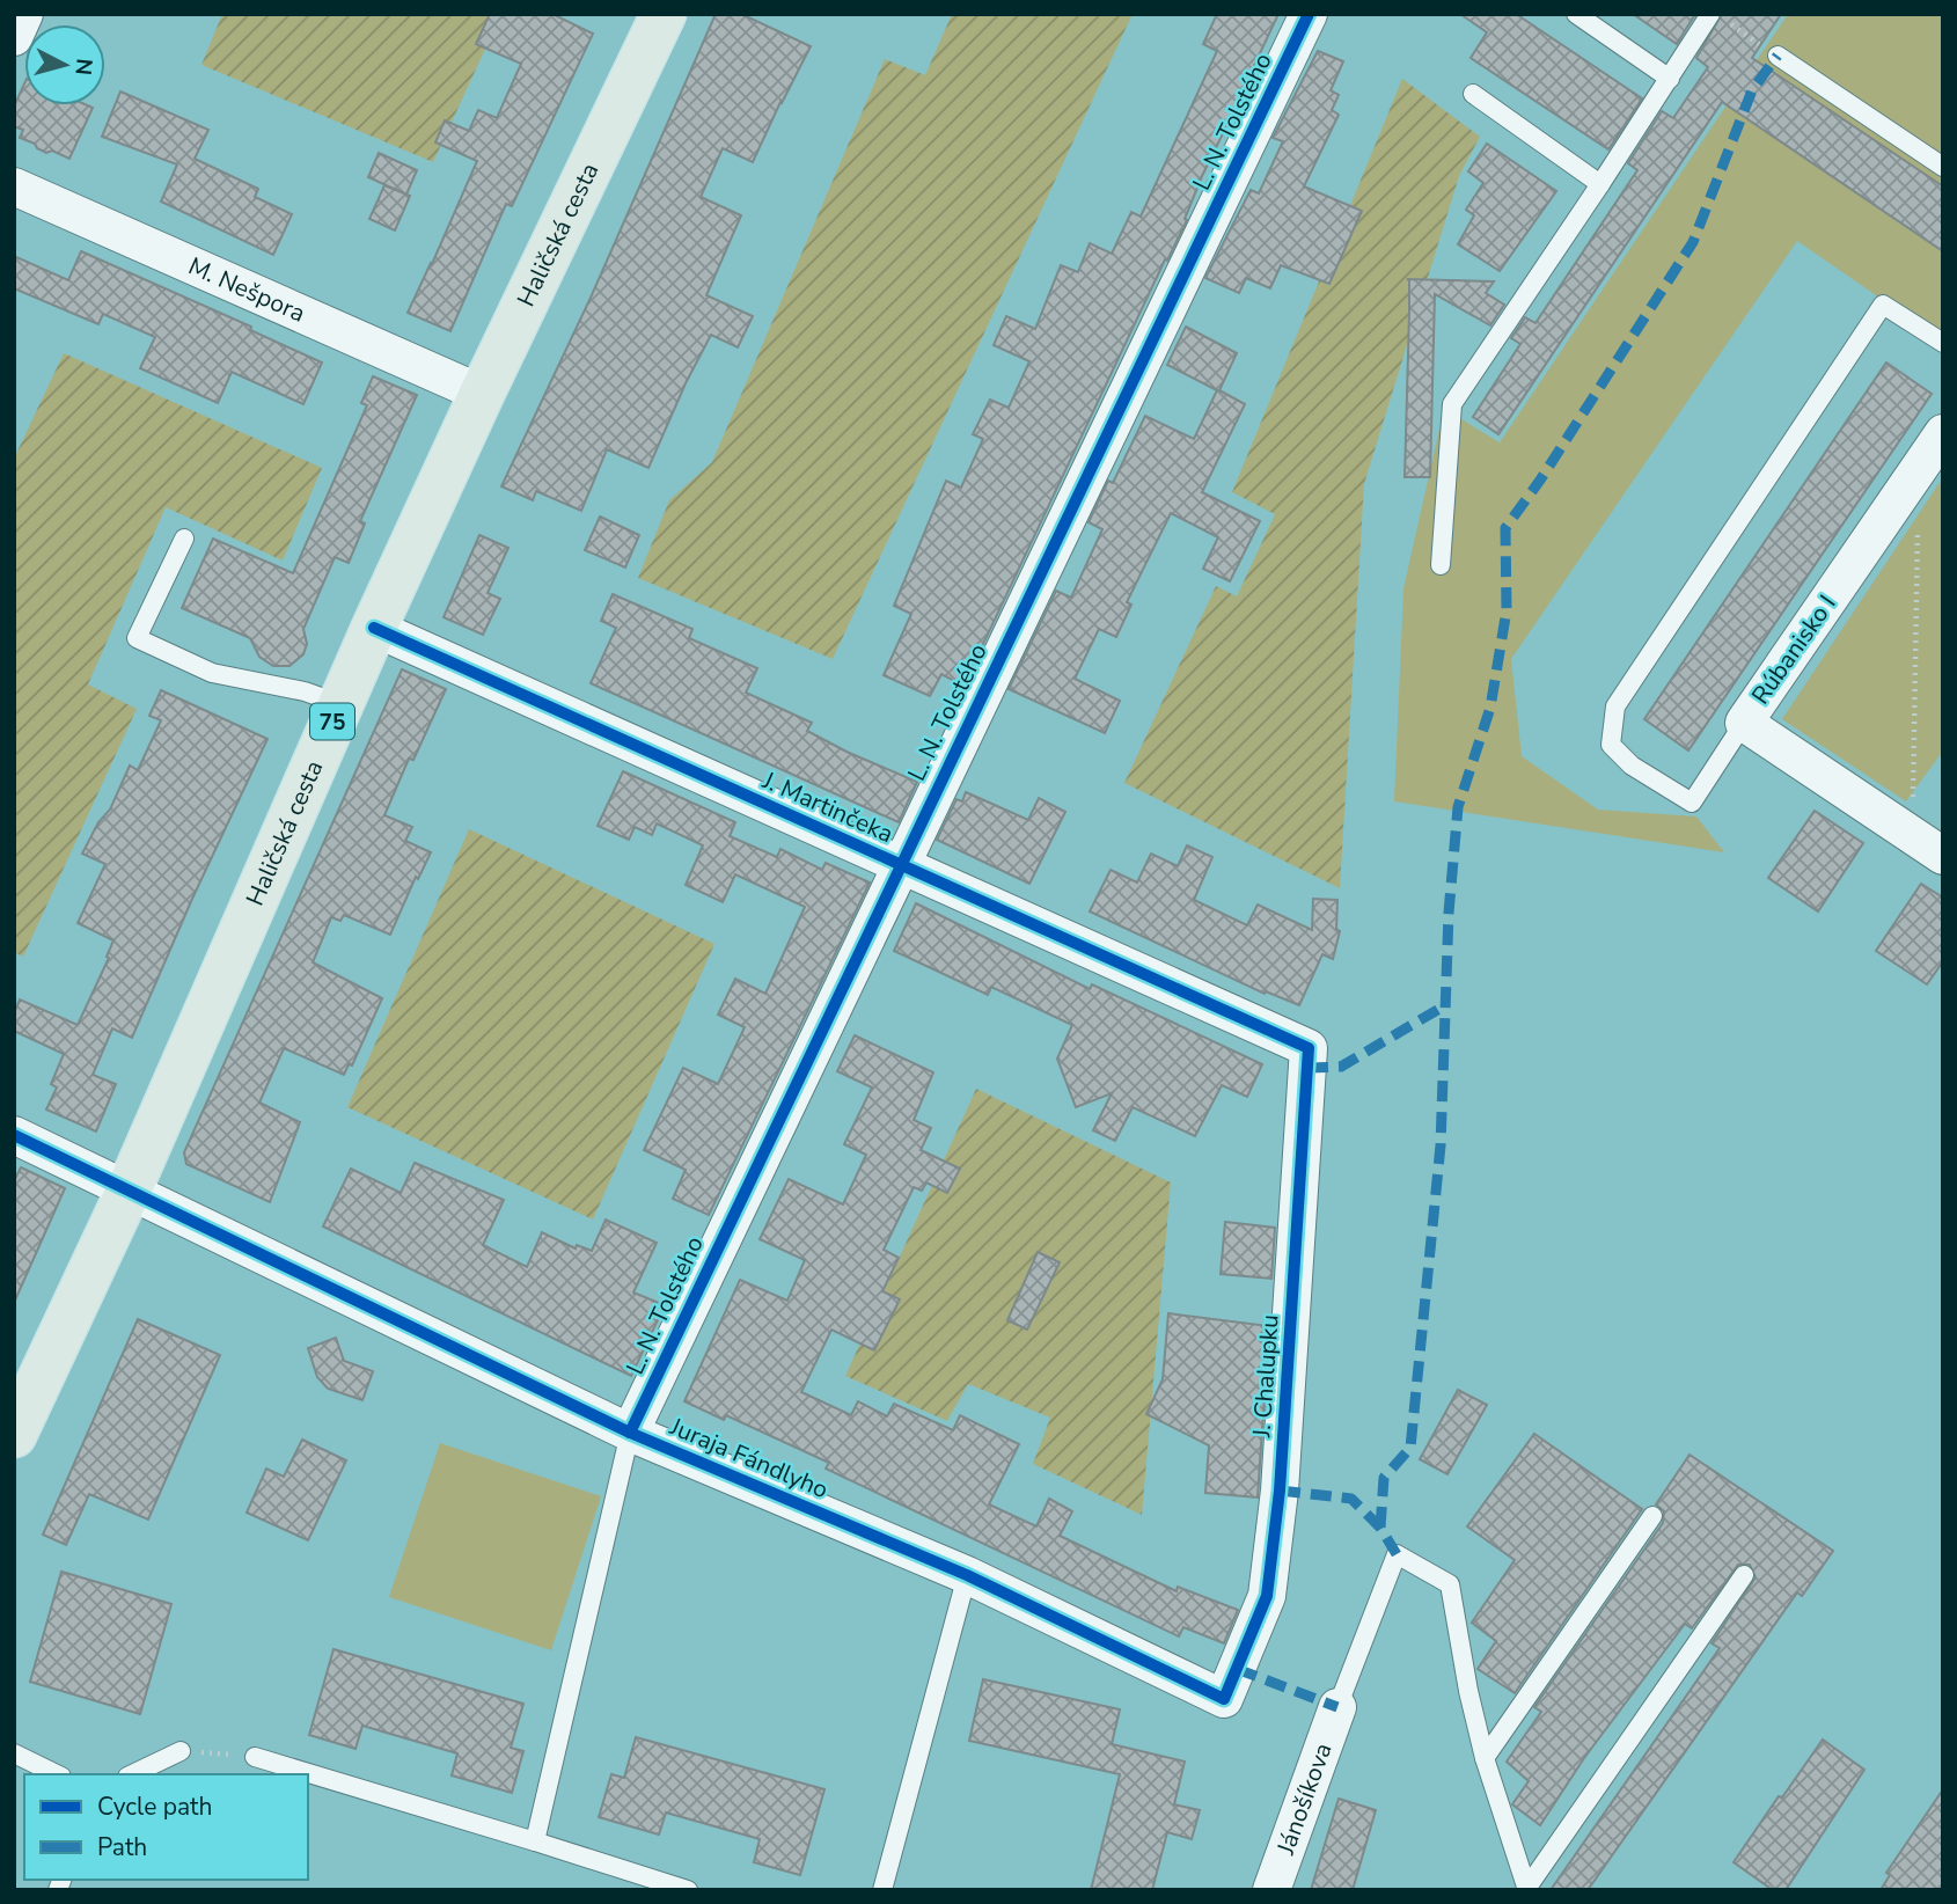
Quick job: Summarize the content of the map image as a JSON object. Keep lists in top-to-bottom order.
{
  "streets": {
    "main road": ["Haličská cesta", "75"],
    "street": [
      "L. N. Tolstého",
      "M. Nešpora",
      "Rúbanisko I",
      "J. Martinčeka",
      "J. Chalupku",
      "Juraja Fándlyho",
      "Jánošíkova"
    ]
  },
  "crossings": [
    ["L. N. Tolstého", "J. Martinčeka"],
    ["L. N. Tolstého", "Juraja Fándlyho"],
    ["Haličská cesta", "M. Nešpora"],
    ["Haličská cesta", "J. Martinčeka"],
    ["Haličská cesta", "Juraja Fándlyho"],
    ["J. Martinčeka", "J. Chalupku"],
    ["J. Chalupku", "Juraja Fándlyho"]
  ],
  "legend": ["Cycle path", "Path"],
  "north": "right"
}
